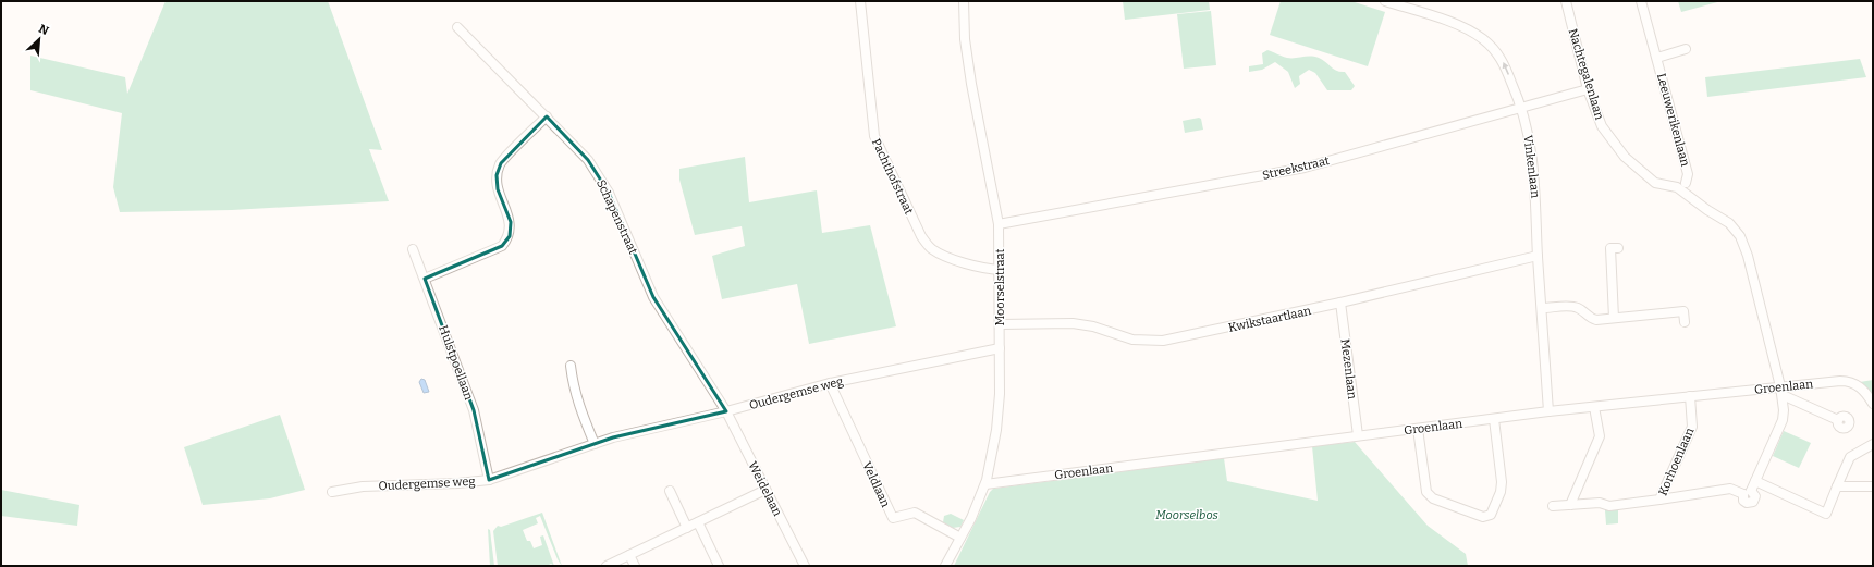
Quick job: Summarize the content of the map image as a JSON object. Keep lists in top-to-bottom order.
{
  "streets": {
    "street": [
      "Nachtegalenlaan",
      "Leeuwerikenlaan",
      "Vinkenlaan",
      "Streekstraat",
      "Pachthofstraat",
      "Schapenstraat",
      "Moorselstraat",
      "Kwikstaartlaan",
      "Hulstpoellaan",
      "Mezenlaan",
      "Groenlaan",
      "Oudergemse weg",
      "Korhoenlaan",
      "Veldlaan",
      "Weidelaan"
    ]
  },
  "crossings": [
    ["Nachtegalenlaan", "Leeuwerikenlaan"],
    ["Nachtegalenlaan", "Streekstraat"],
    ["Nachtegalenlaan", "Groenlaan"],
    ["Nachtegalenlaan", "Korhoenlaan"],
    ["Vinkenlaan", "Streekstraat"],
    ["Vinkenlaan", "Kwikstaartlaan"],
    ["Vinkenlaan", "Groenlaan"],
    ["Streekstraat", "Moorselstraat"],
    ["Pachthofstraat", "Moorselstraat"],
    ["Schapenstraat", "Oudergemse weg"],
    ["Schapenstraat", "Weidelaan"],
    ["Moorselstraat", "Kwikstaartlaan"],
    ["Moorselstraat", "Groenlaan"],
    ["Moorselstraat", "Oudergemse weg"],
    ["Moorselstraat", "Veldlaan"],
    ["Kwikstaartlaan", "Mezenlaan"],
    ["Hulstpoellaan", "Oudergemse weg"],
    ["Mezenlaan", "Groenlaan"],
    ["Groenlaan", "Korhoenlaan"],
    ["Oudergemse weg", "Veldlaan"],
    ["Oudergemse weg", "Weidelaan"]
  ],
  "one_way": ["Vinkenlaan"],
  "parks": ["Moorselbos"],
  "north": "top right"
}
